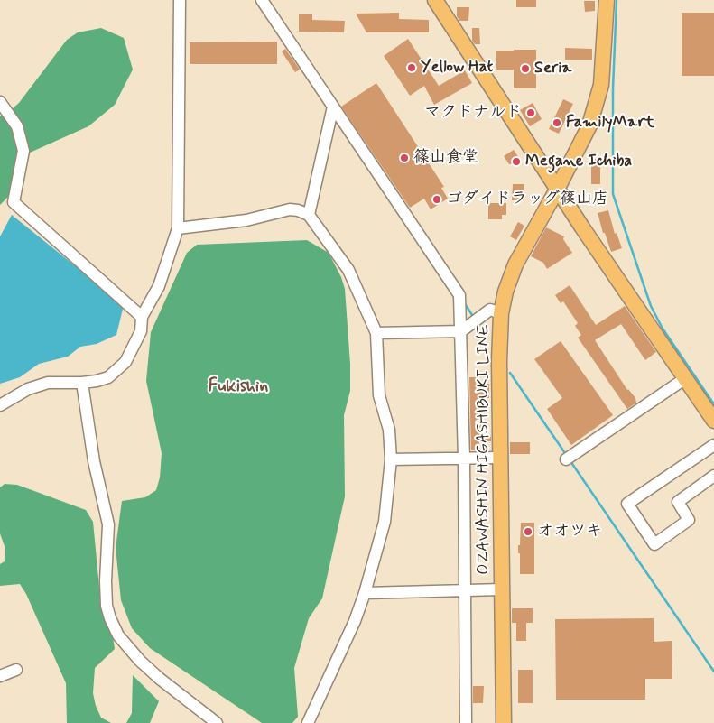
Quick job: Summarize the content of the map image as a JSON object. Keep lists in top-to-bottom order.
{
  "streets": {
    "main road": ["OZAWASHIN HIGASHIBUKI LINE"]
  },
  "districts": ["Fukishin"],
  "places": [
    "Yellow Hat",
    "Seria",
    "マクドナルド",
    "FamilyMart",
    "篠山食堂",
    "Megane Ichiba",
    "ゴダイドラッグ篠山店",
    "オオツキ"
  ]
}
